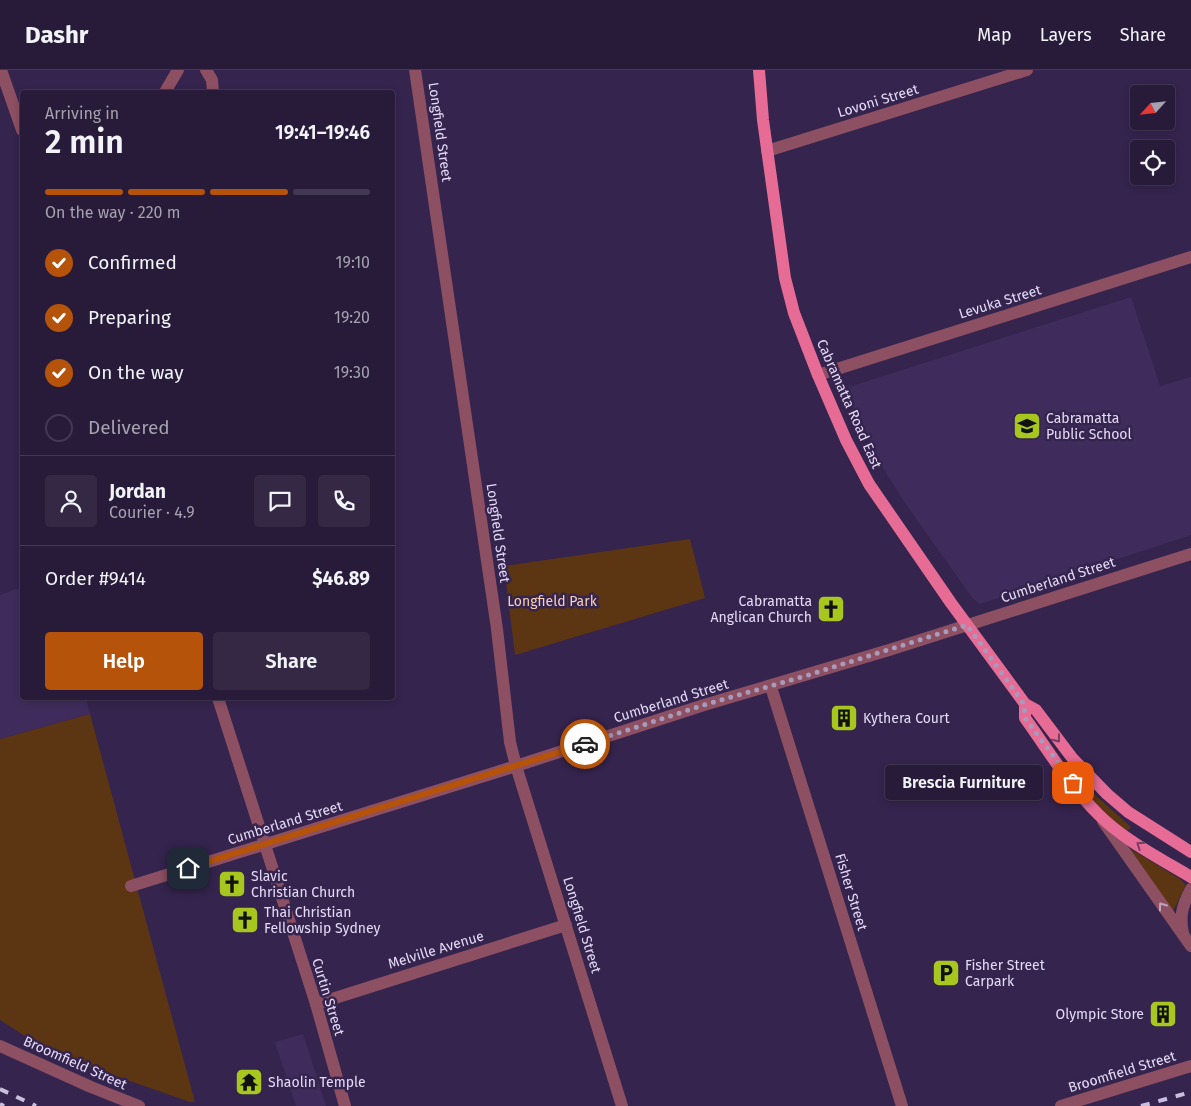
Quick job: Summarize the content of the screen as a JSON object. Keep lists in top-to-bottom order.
{
  "streets": {
    "main road": ["Cabramatta Road East"],
    "street": [
      "Lovoni Street",
      "Longfield Street",
      "Levuka Street",
      "Cumberland Street",
      "Fisher Street",
      "Melville Avenue",
      "Curtin Street",
      "Broomfield Street"
    ]
  },
  "crossings": [
    ["Lovoni Street", "Cabramatta Road East"],
    ["Longfield Street", "Cumberland Street"],
    ["Longfield Street", "Melville Avenue"],
    ["Levuka Street", "Cabramatta Road East"],
    ["Cabramatta Road East", "Cumberland Street"],
    ["Cumberland Street", "Fisher Street"],
    ["Cumberland Street", "Curtin Street"],
    ["Melville Avenue", "Curtin Street"]
  ],
  "parks": ["Longfield Park"],
  "places": {
    "school or university": ["Cabramatta Public School"],
    "church": ["Cabramatta Anglican Church", "Slavic Christian Church", "Thai Christian Fellowship Sydney"],
    "building": ["Kythera Court", "Olympic Store"],
    "other": ["Brescia Furniture"],
    "parking": ["Fisher Street Carpark"],
    "temple": ["Shaolin Temple"]
  },
  "north": "bottom left",
  "page": {
    "header": "Dashr",
    "nav": ["Map", "Layers", "Share"],
    "heading": ["2 min", "Arriving in", "19:41–19:46"],
    "panel": [
      "Jordan",
      "Courier · 4.9",
      "Order #9414",
      "$46.89"
    ],
    "bar": "On the way · 220 m",
    "list": [
      ["Confirmed", "19:10"],
      ["Preparing", "19:20"],
      ["On the way", "19:30"],
      "Delivered"
    ],
    "buttons": ["Help", "Share"],
    "bubble": "Brescia Furniture"
  }
}
